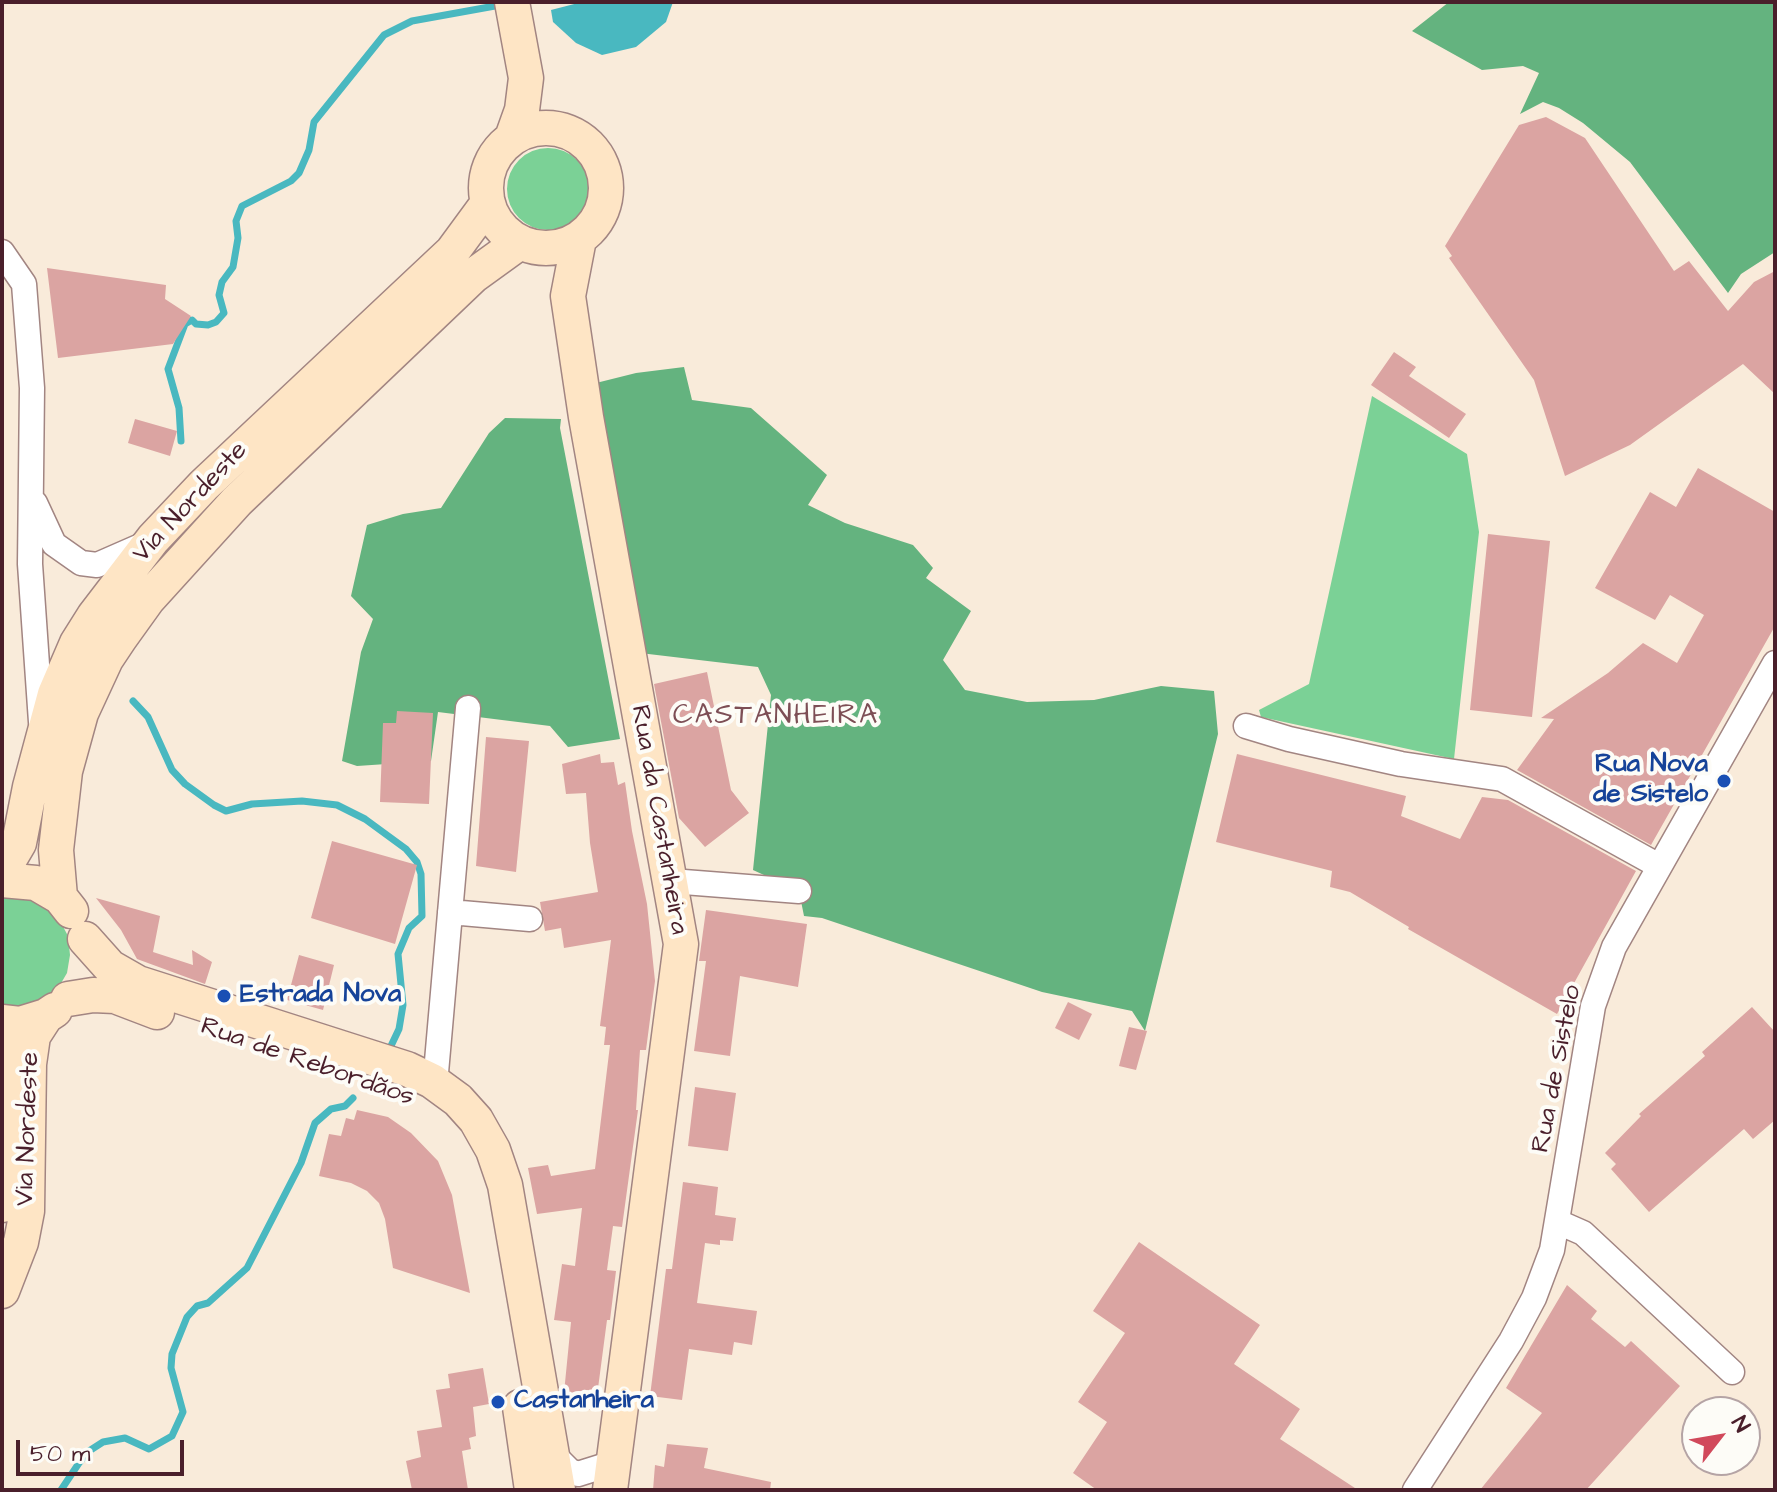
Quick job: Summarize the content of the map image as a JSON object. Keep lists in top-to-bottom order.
{
  "streets": {
    "main road": ["Via Nordeste", "Rua da Castanheira", "Rua de Rebordãos"],
    "street": ["Rua de Sistelo"]
  },
  "crossings": [
    ["Via Nordeste", "Rua da Castanheira"],
    ["Via Nordeste", "Rua de Rebordãos"]
  ],
  "districts": ["CASTANHEIRA"],
  "places": ["Rua Nova de Sistelo", "Estrada Nova", "Castanheira"],
  "scale_bar": "50 m",
  "north": "top right"
}
